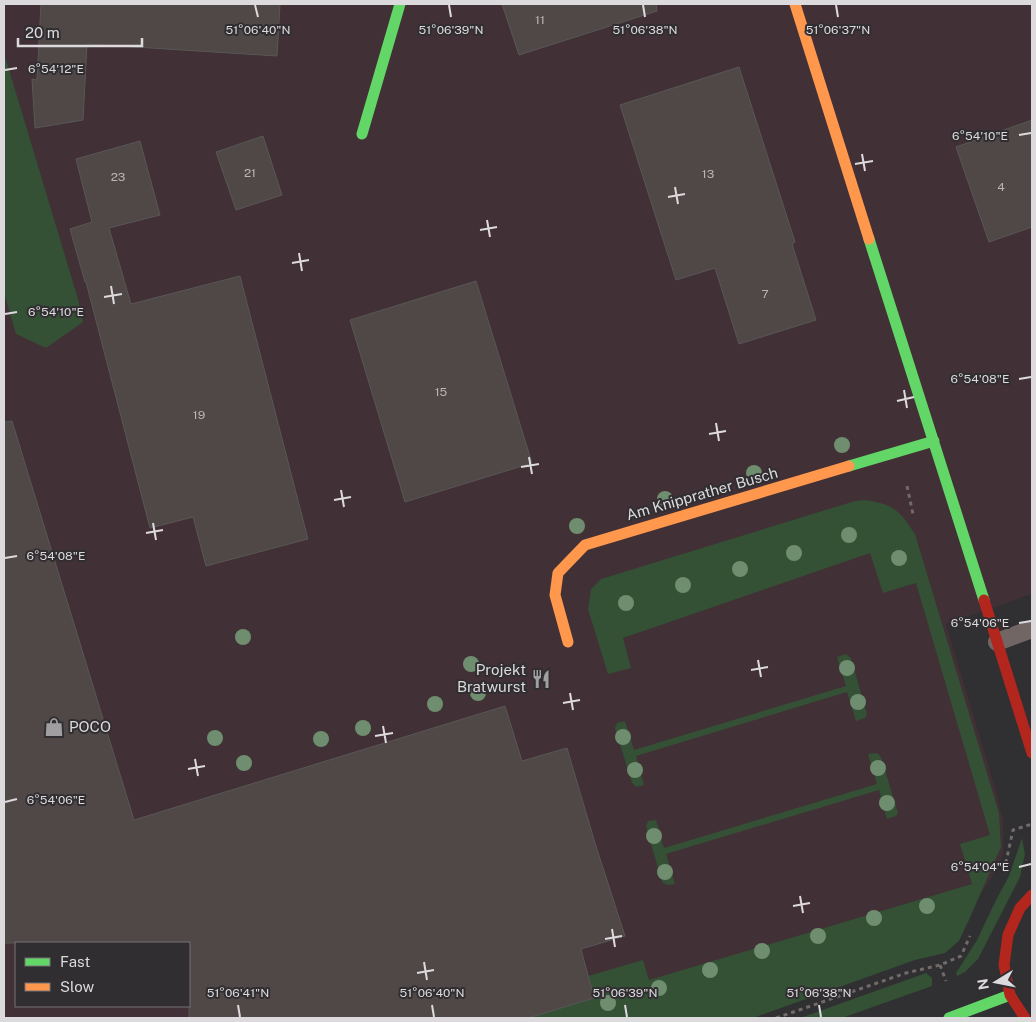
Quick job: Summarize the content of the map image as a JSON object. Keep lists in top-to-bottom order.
{
  "streets": {
    "street": ["Am Knipprather Busch"]
  },
  "places": {
    "restaurant": ["Projekt Bratwurst"],
    "shop": ["POCO"]
  },
  "house_numbers": [
    "11",
    "21",
    "13",
    "23",
    "4",
    "7",
    "15",
    "19"
  ],
  "legend": ["Fast", "Slow"],
  "scale_bar": "20 m",
  "north": "left",
  "coordinates": [
    "51°06'40\"N",
    "51°06'39\"N",
    "51°06'38\"N",
    "51°06'37\"N",
    "6°54'12\"E",
    "6°54'10\"E",
    "6°54'08\"E",
    "6°54'06\"E",
    "6°54'04\"E",
    "51°06'41\"N"
  ]
}
